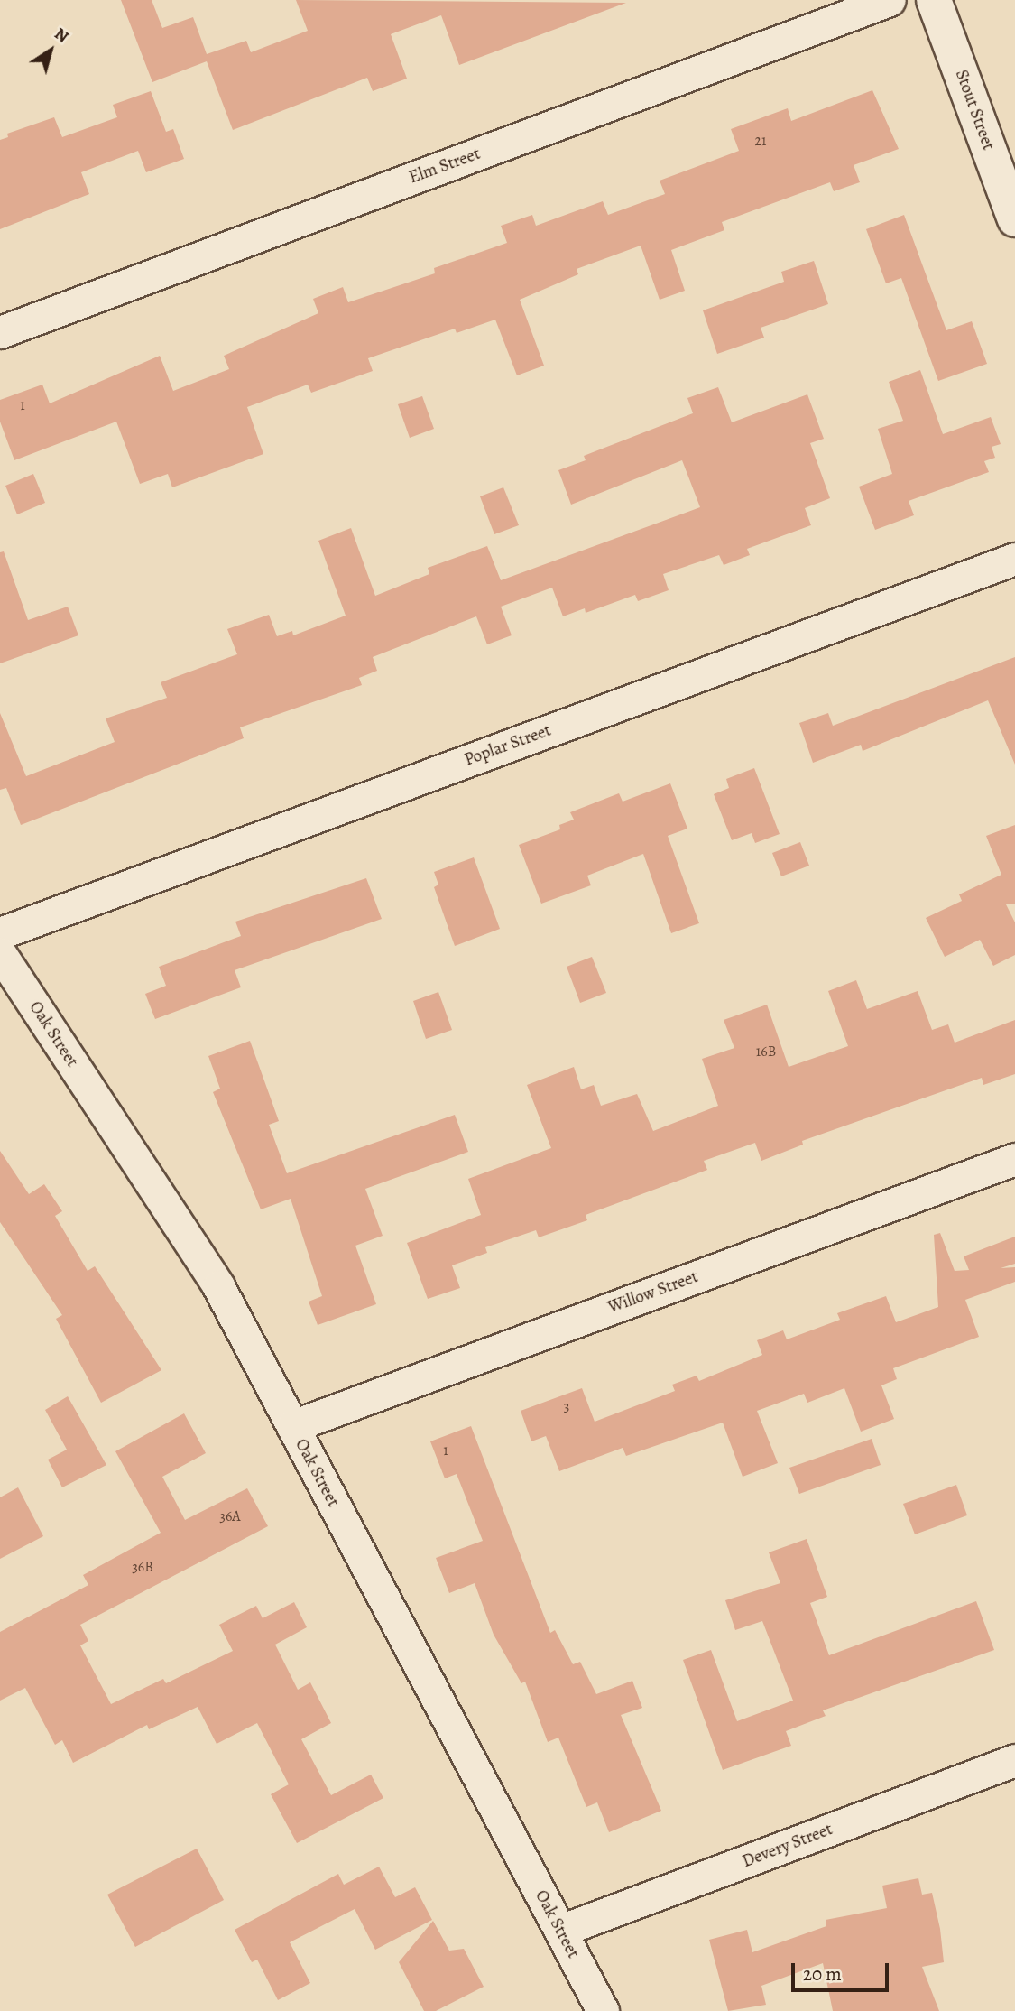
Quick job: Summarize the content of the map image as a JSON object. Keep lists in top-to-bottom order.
{
  "streets": {
    "street": [
      "Stout Street",
      "Elm Street",
      "Poplar Street",
      "Oak Street",
      "Willow Street",
      "Devery Street"
    ]
  },
  "crossings": [
    ["Oak Street", "Willow Street"],
    ["Oak Street", "Devery Street"]
  ],
  "house_numbers": [
    "21",
    "1",
    "16B",
    "3",
    "1",
    "36A",
    "36B"
  ],
  "scale_bar": "20 m",
  "north": "top right"
}
